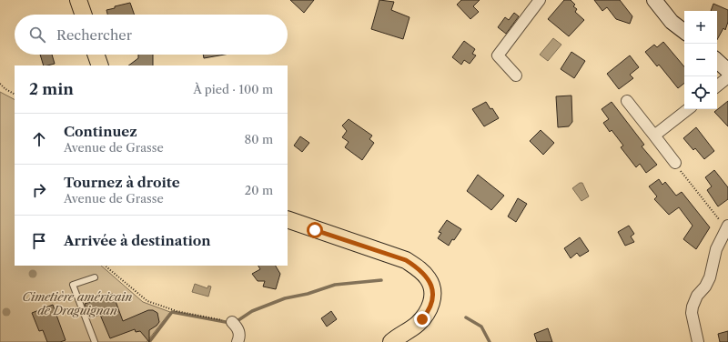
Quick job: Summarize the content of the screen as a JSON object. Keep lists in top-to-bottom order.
{
  "parks": ["Cimetière américain de Draguignan"],
  "page": {
    "map_buttons": ["+", "−"],
    "search": "Rechercher",
    "heading": ["2 min", "À pied · 100 m"],
    "list": [
      ["Continuez", "Avenue de Grasse", "80 m"],
      ["Tournez à droite", "Avenue de Grasse", "20 m"],
      "Arrivée à destination"
    ]
  }
}
